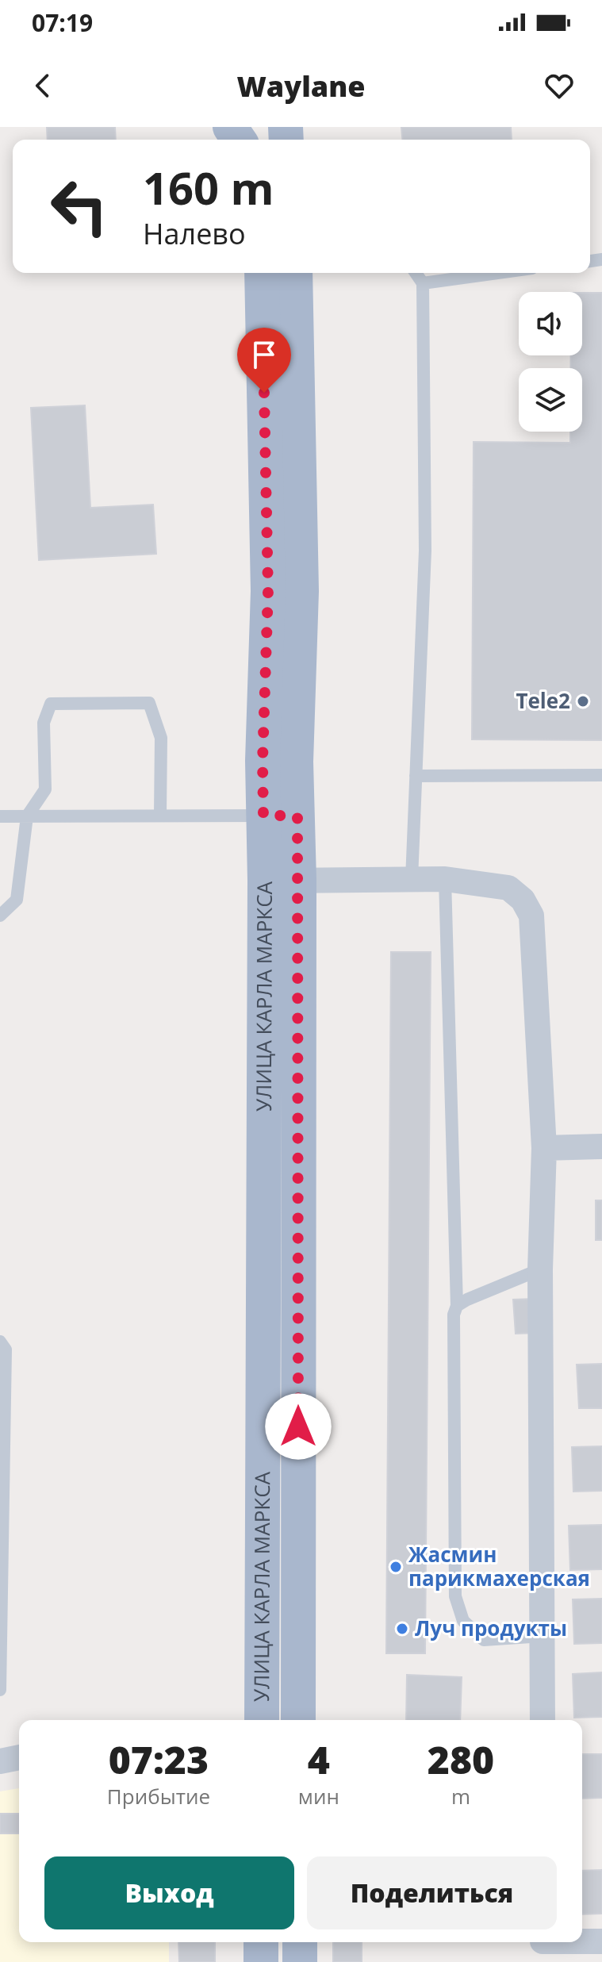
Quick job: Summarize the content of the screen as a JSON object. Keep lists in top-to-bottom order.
{
  "streets": {
    "main road": ["УЛИЦА КАРЛА МАРКСА"]
  },
  "places": ["Tele2", "Жасмин парикмахерская", "Луч продукты"],
  "page": {
    "status": "07:19",
    "header": "Waylane",
    "turn": ["160 m", "Налево"],
    "eta": [
      "07:23",
      "Прибытие",
      "4",
      "мин",
      "280",
      "m"
    ],
    "buttons": ["Выход", "Поделиться"]
  }
}
